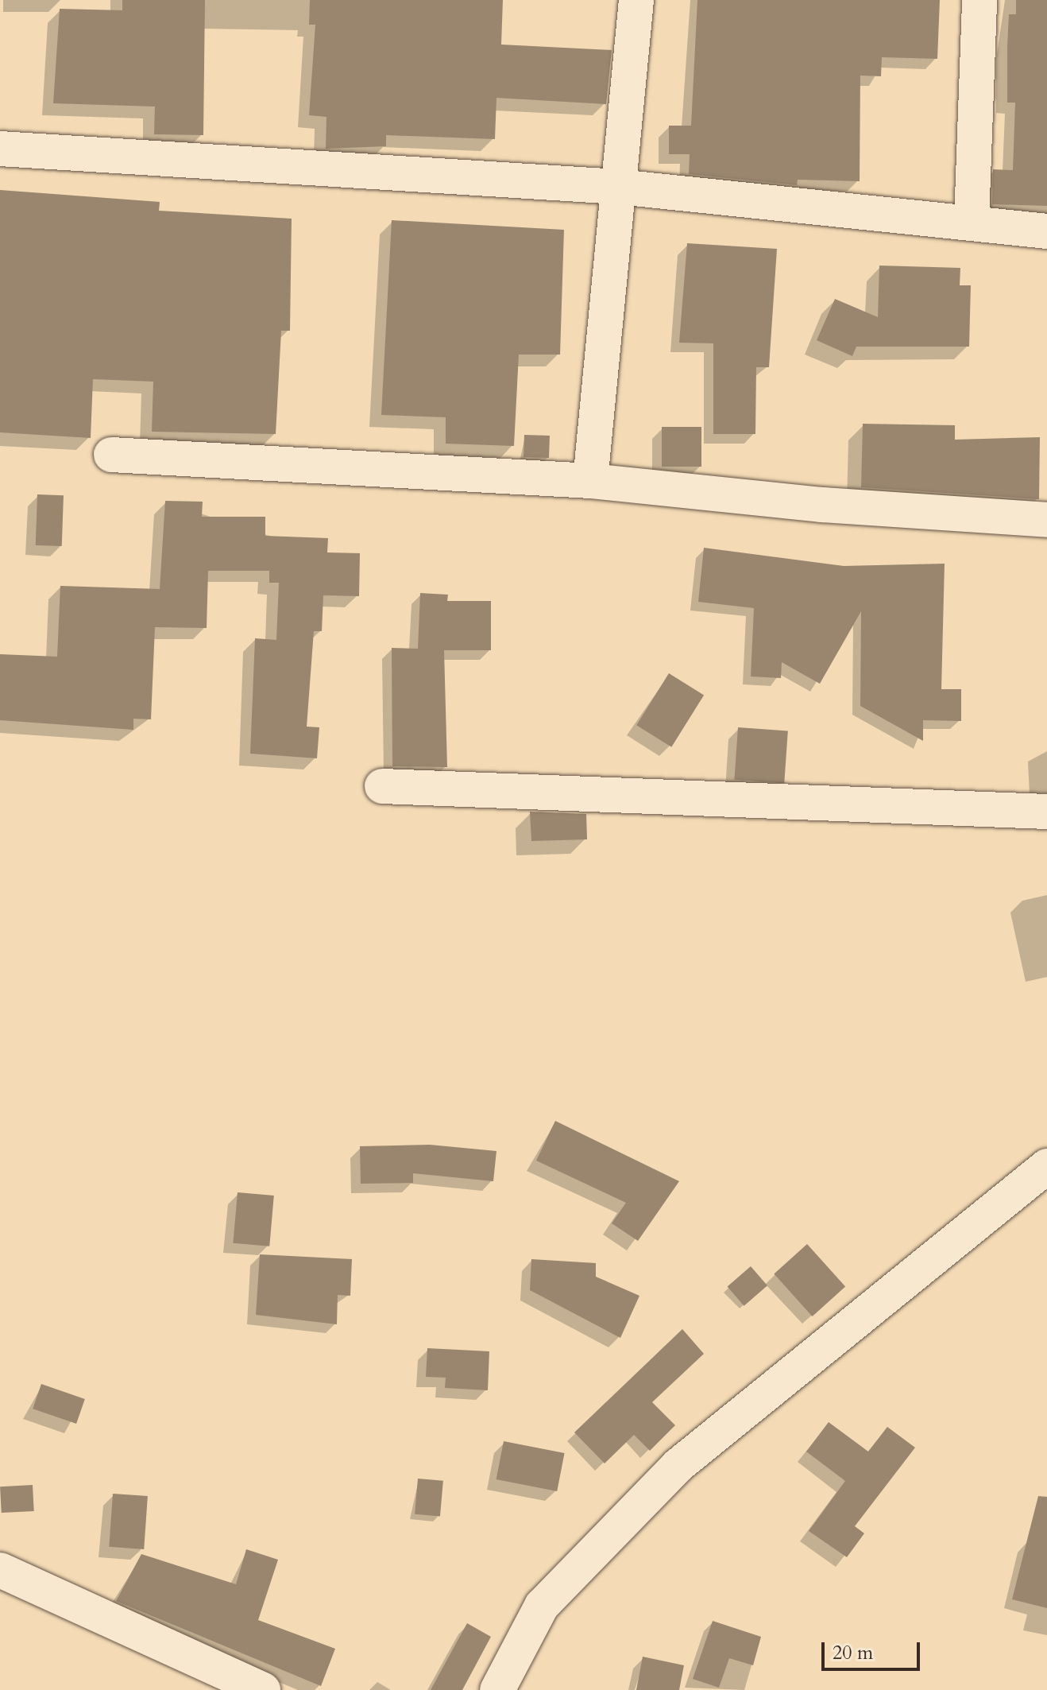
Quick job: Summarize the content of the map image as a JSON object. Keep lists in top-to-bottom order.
{
  "scale_bar": "20 m"
}
